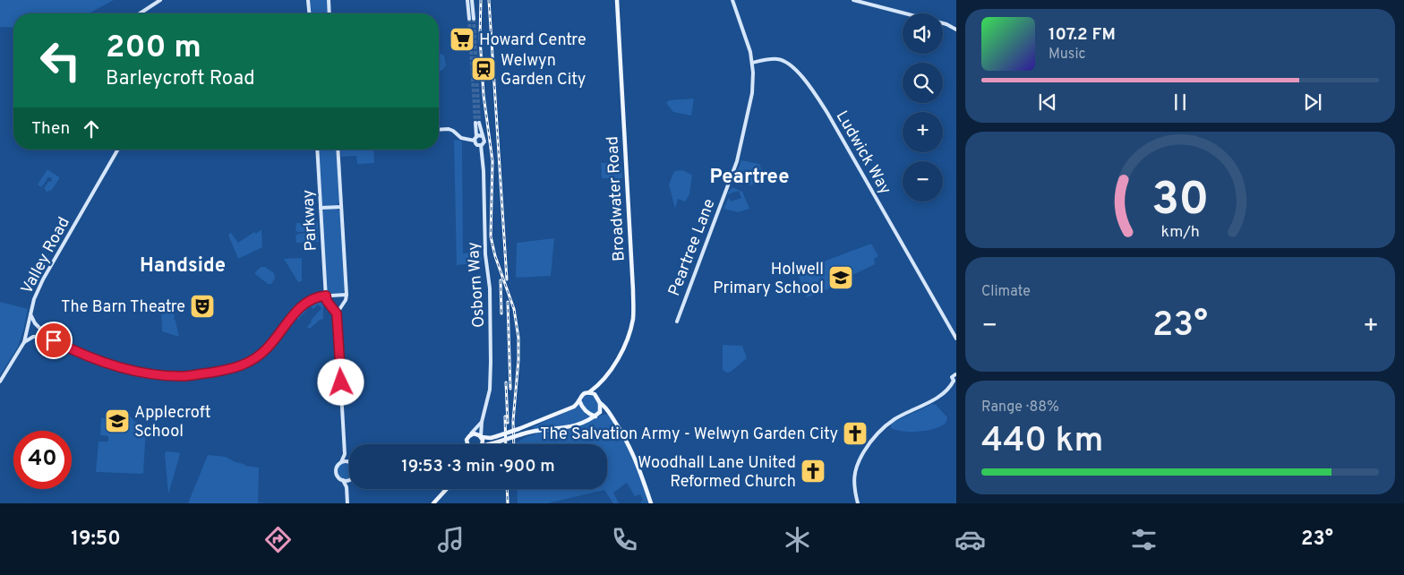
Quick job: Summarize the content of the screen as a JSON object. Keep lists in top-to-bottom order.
{
  "streets": {
    "main road": ["Broadwater Road"],
    "street": [
      "Ludwick Way",
      "Parkway",
      "Peartree Lane",
      "Valley Road",
      "Osborn Way"
    ]
  },
  "crossings": [
    ["Ludwick Way", "Peartree Lane"]
  ],
  "districts": ["Peartree", "Handside"],
  "places": {
    "supermarket": ["Howard Centre"],
    "station": ["Welwyn Garden City"],
    "school or university": ["Holwell Primary School", "Applecroft School"],
    "theatre": ["The Barn Theatre"],
    "church": ["The Salvation Army - Welwyn Garden City", "Woodhall Lane United Reformed Church"]
  },
  "page": {
    "map_buttons": ["+", "−"],
    "turn": ["200 m", "Barleycroft Road"],
    "song": ["107.2 FM", "Music"],
    "then": "Then",
    "tile": [
      "Climate",
      ["Range · 88%", "440 km"]
    ],
    "heat": ["−", "23°", "+"],
    "limit": "40",
    "trip": "19:53 · 3 min · 900 m",
    "tabs": ["19:50", "23°"],
    "gauge": ["30", "km/h"]
  }
}
